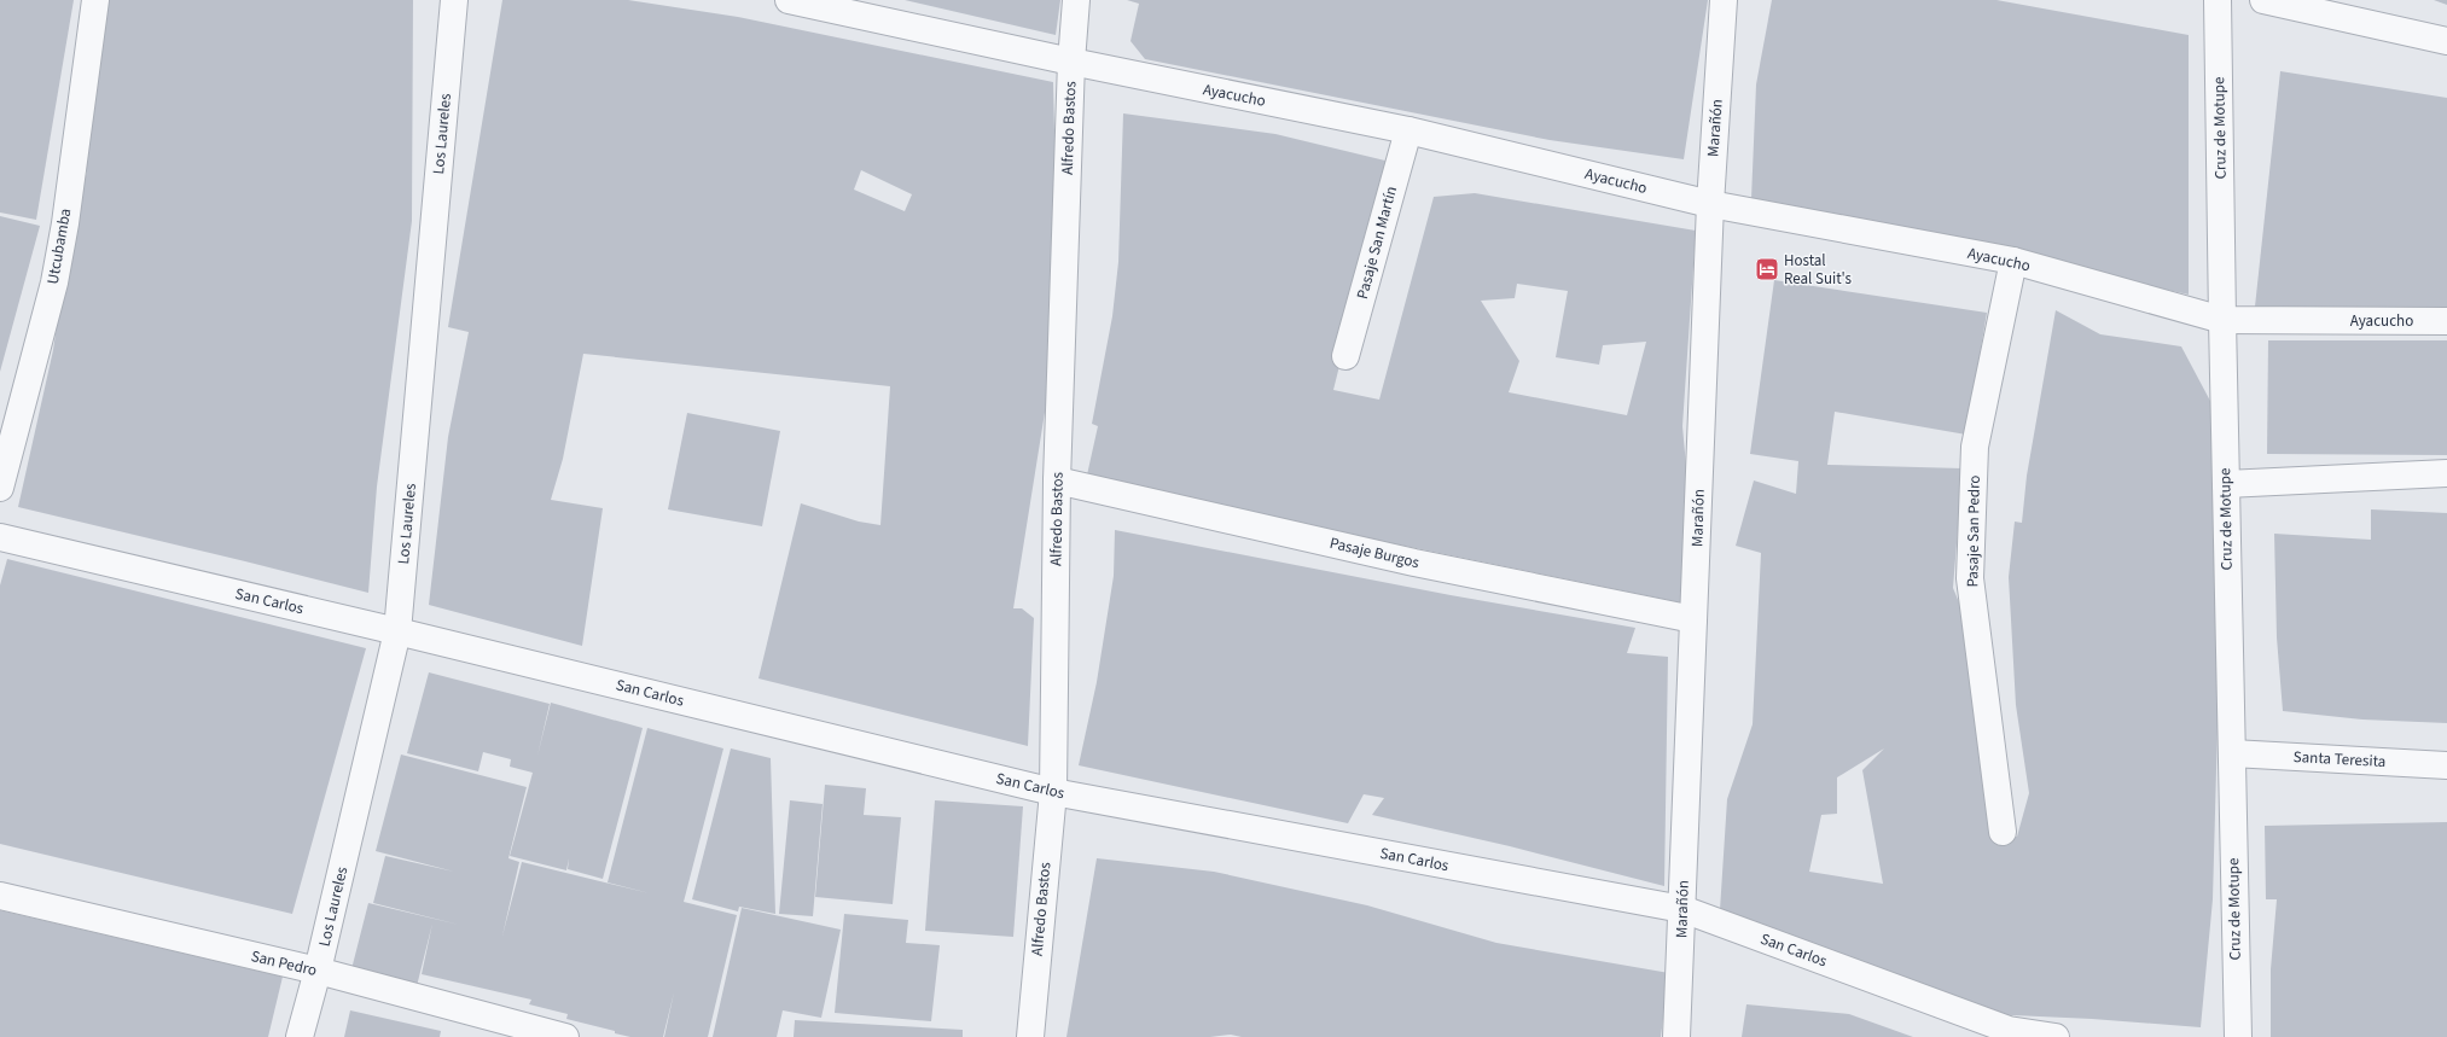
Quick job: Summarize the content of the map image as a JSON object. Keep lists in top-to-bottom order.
{
  "streets": {
    "street": [
      "Ayacucho",
      "Alfredo Bastos",
      "Marañón",
      "Cruz de Motupe",
      "Los Laureles",
      "Pasaje San Martín",
      "Utcubamba",
      "Pasaje San Pedro",
      "Pasaje Burgos",
      "San Carlos",
      "Santa Teresita",
      "San Pedro"
    ]
  },
  "crossings": [
    ["Ayacucho", "Alfredo Bastos"],
    ["Ayacucho", "Marañón"],
    ["Ayacucho", "Cruz de Motupe"],
    ["Ayacucho", "Pasaje San Martín"],
    ["Ayacucho", "Pasaje San Pedro"],
    ["Alfredo Bastos", "Pasaje Burgos"],
    ["Alfredo Bastos", "San Carlos"],
    ["Marañón", "Pasaje Burgos"],
    ["Marañón", "San Carlos"],
    ["Cruz de Motupe", "Santa Teresita"],
    ["Los Laureles", "San Carlos"],
    ["Los Laureles", "San Pedro"]
  ],
  "places": {
    "hotel": ["Hostal Real Suit's"]
  }
}
